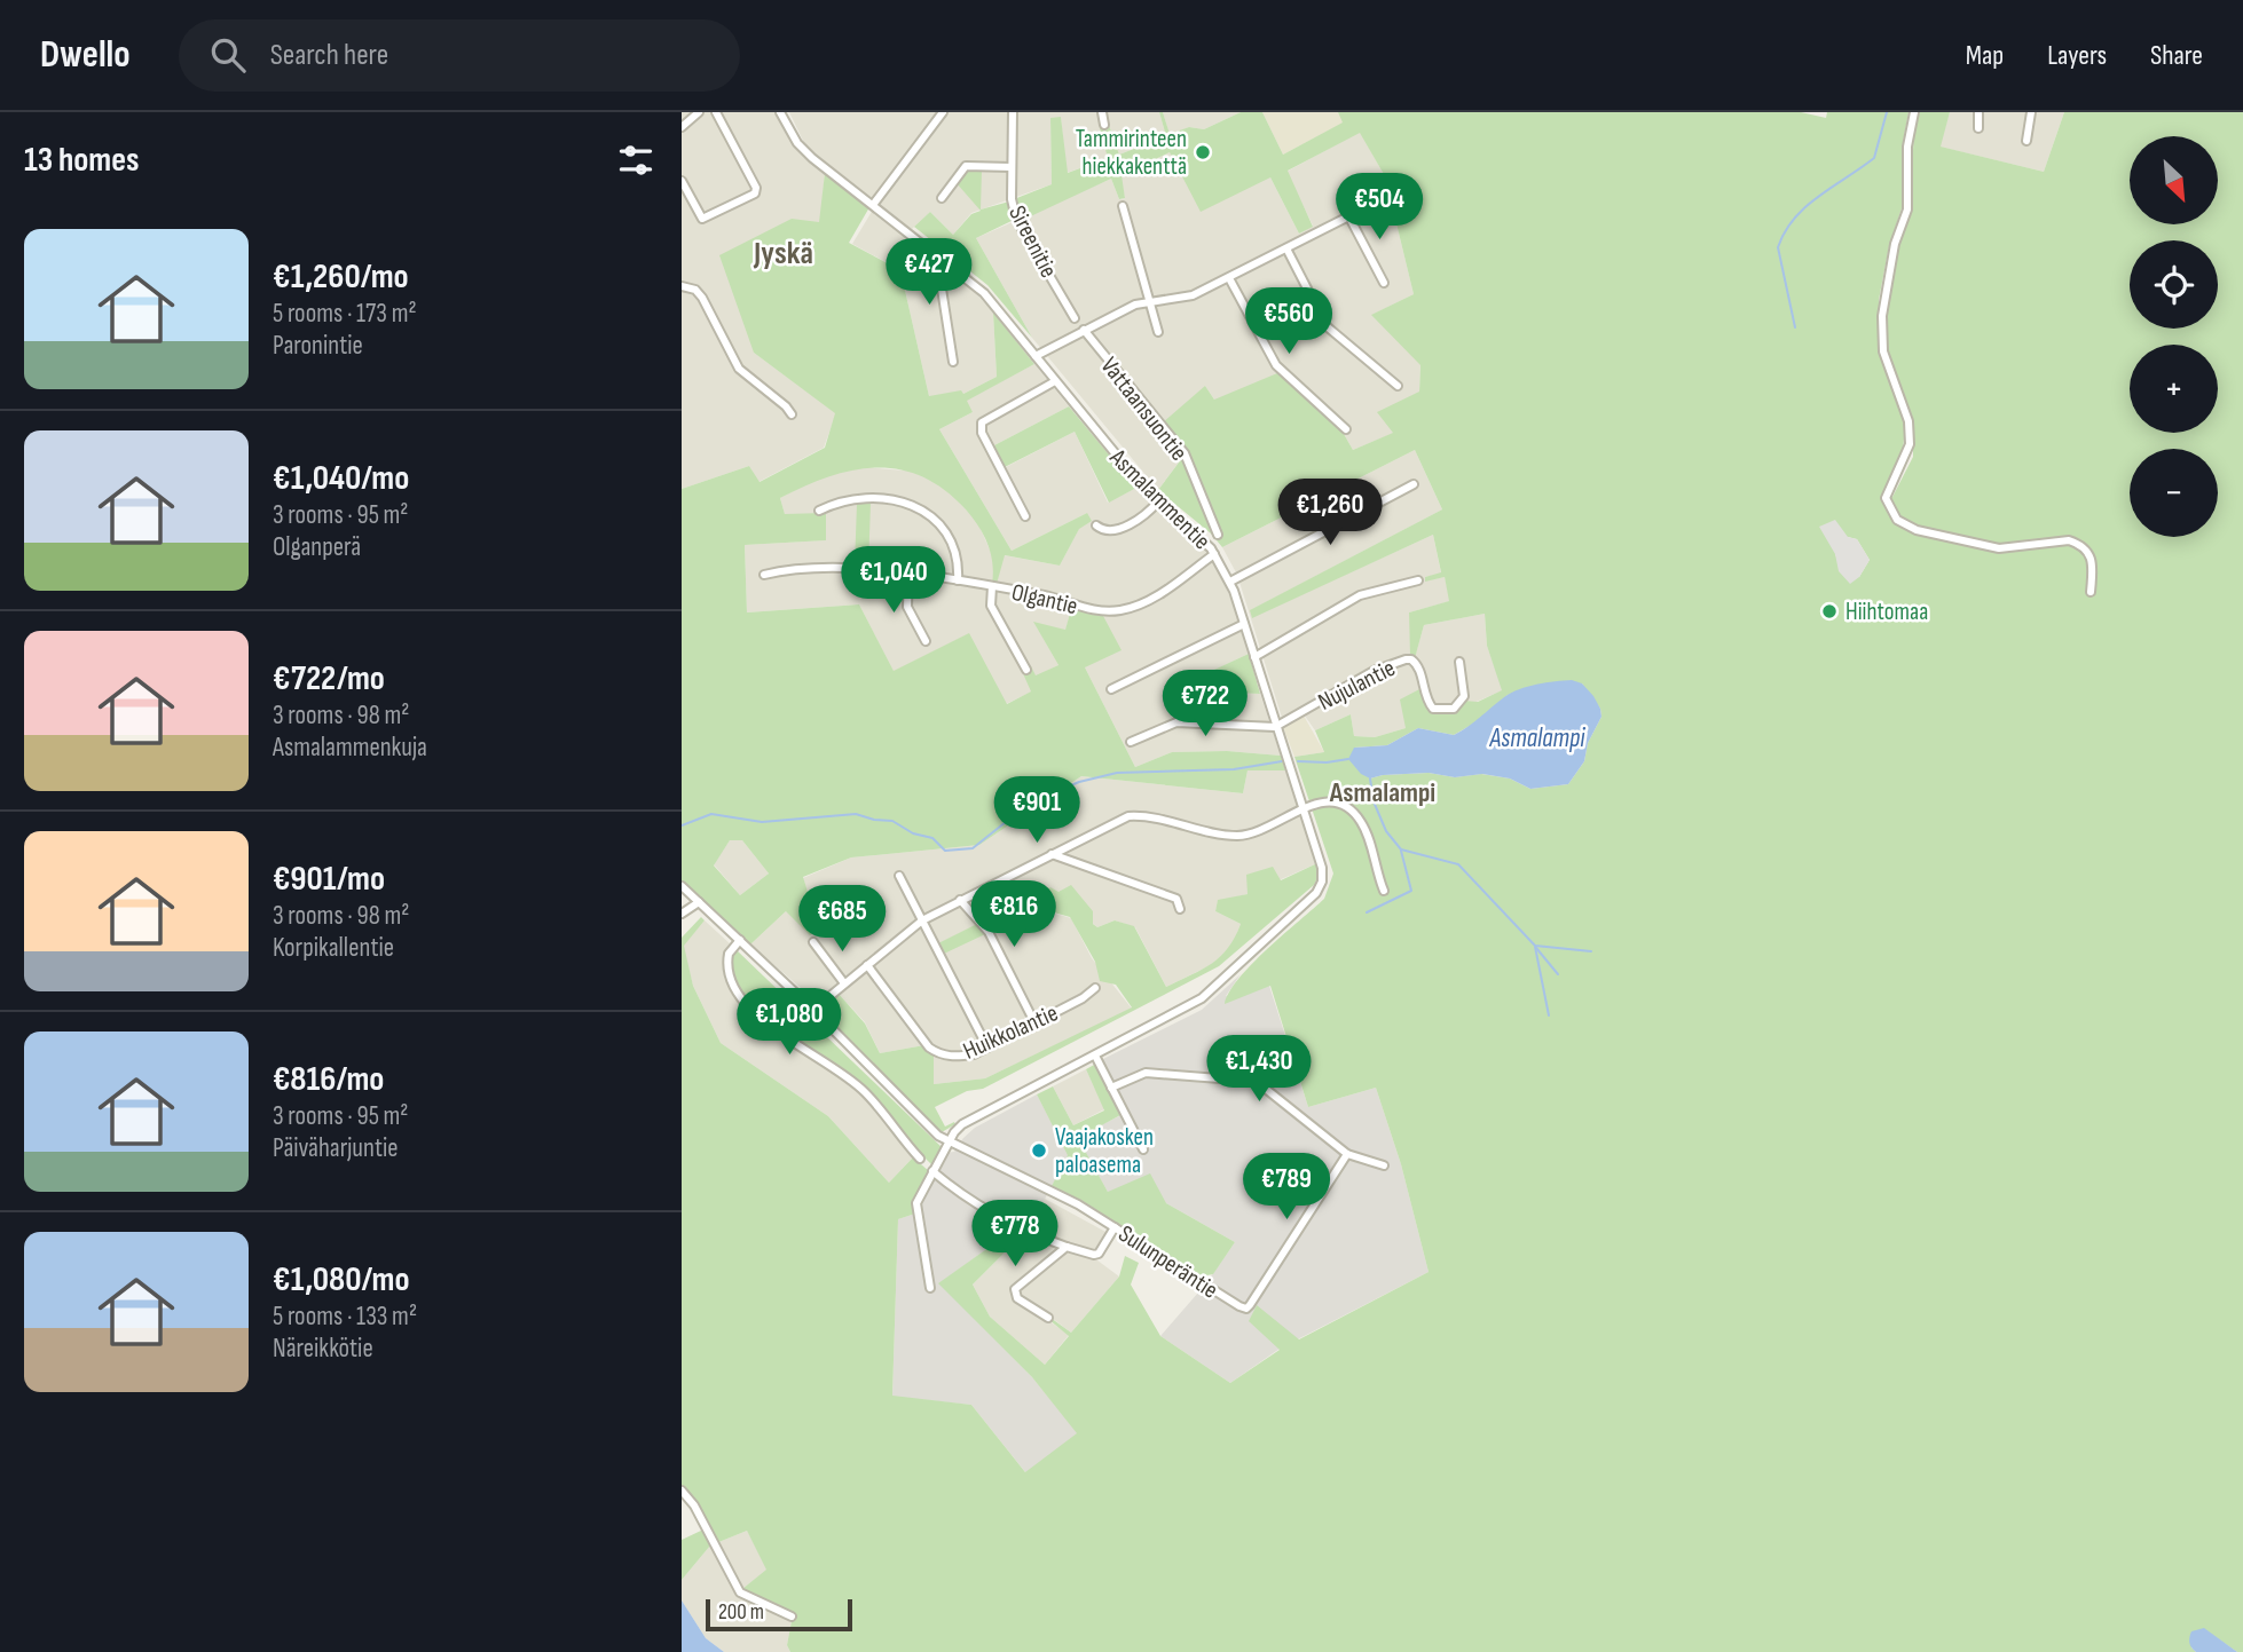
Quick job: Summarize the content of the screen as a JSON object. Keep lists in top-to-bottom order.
{
  "streets": {
    "street": [
      "Sireenitie",
      "Vattaansuontie",
      "Asmalammentie",
      "Olgantie",
      "Nujulantie",
      "Huikkolantie",
      "Sulunperäntie"
    ]
  },
  "crossings": [
    ["Asmalammentie", "Olgantie"],
    ["Asmalammentie", "Nujulantie"],
    ["Asmalammentie", "Sulunperäntie"]
  ],
  "districts": ["Jyskä", "Asmalampi"],
  "water": ["Asmalampi"],
  "places": ["Tammirinteen hiekkakenttä", "Hiihtomaa", "Vaajakosken paloasema"],
  "scale_bar": "200 m",
  "north": "bottom right",
  "page": {
    "header": "Dwello",
    "search": "Search here",
    "nav": ["Map", "Layers", "Share"],
    "heading": "13 homes",
    "map_buttons": ["+", "−"],
    "price": [
      "€504",
      "€427",
      "€560",
      "€1,260",
      "€1,040",
      "€722",
      "€901",
      "€816",
      "€685",
      "€1,080",
      "€1,430",
      "€789",
      "€778"
    ],
    "list": [
      {
        "name": "€1,260/mo",
        "note": "5 rooms · 173 m² · Paronintie"
      },
      {
        "name": "€1,040/mo",
        "note": "3 rooms · 95 m² · Olganperä"
      },
      {
        "name": "€722/mo",
        "note": "3 rooms · 98 m² · Asmalammenkuja"
      },
      {
        "name": "€901/mo",
        "note": "3 rooms · 98 m² · Korpikallentie"
      },
      {
        "name": "€816/mo",
        "note": "3 rooms · 95 m² · Päiväharjuntie"
      },
      {
        "name": "€1,080/mo",
        "note": "5 rooms · 133 m² · Näreikkötie"
      }
    ],
    "scale": "200 m"
  }
}
